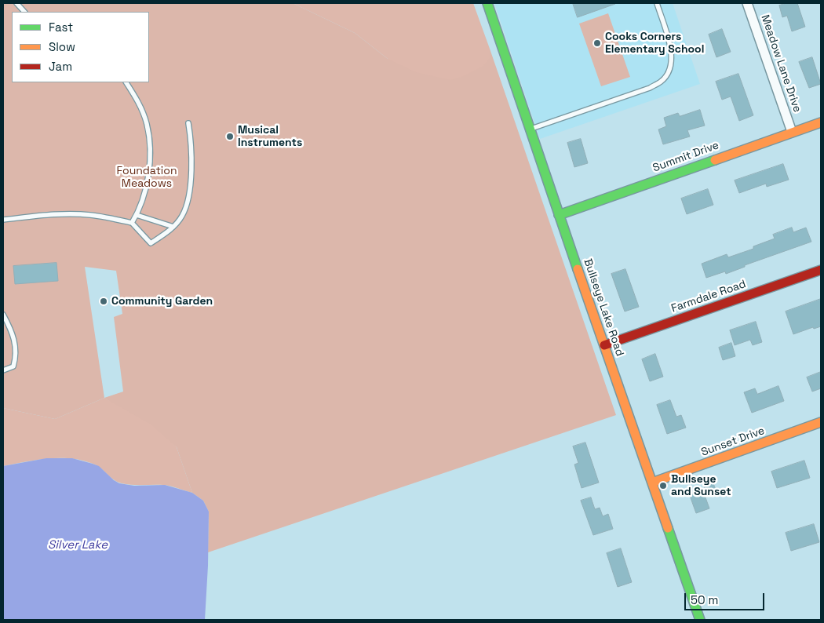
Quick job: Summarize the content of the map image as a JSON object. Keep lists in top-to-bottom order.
{
  "streets": {
    "street": [
      "Meadow Lane Drive",
      "Summit Drive",
      "Farmdale Road",
      "Bullseye Lake Road",
      "Sunset Drive"
    ]
  },
  "crossings": [
    ["Meadow Lane Drive", "Summit Drive"],
    ["Summit Drive", "Bullseye Lake Road"],
    ["Farmdale Road", "Bullseye Lake Road"],
    ["Bullseye Lake Road", "Sunset Drive"]
  ],
  "water": ["Silver Lake"],
  "parks": ["Foundation Meadows"],
  "places": [
    "Cooks Corners Elementary School",
    "Musical Instruments",
    "Community Garden",
    "Bullseye and Sunset"
  ],
  "legend": ["Fast", "Slow", "Jam"],
  "scale_bar": "50 m"
}
